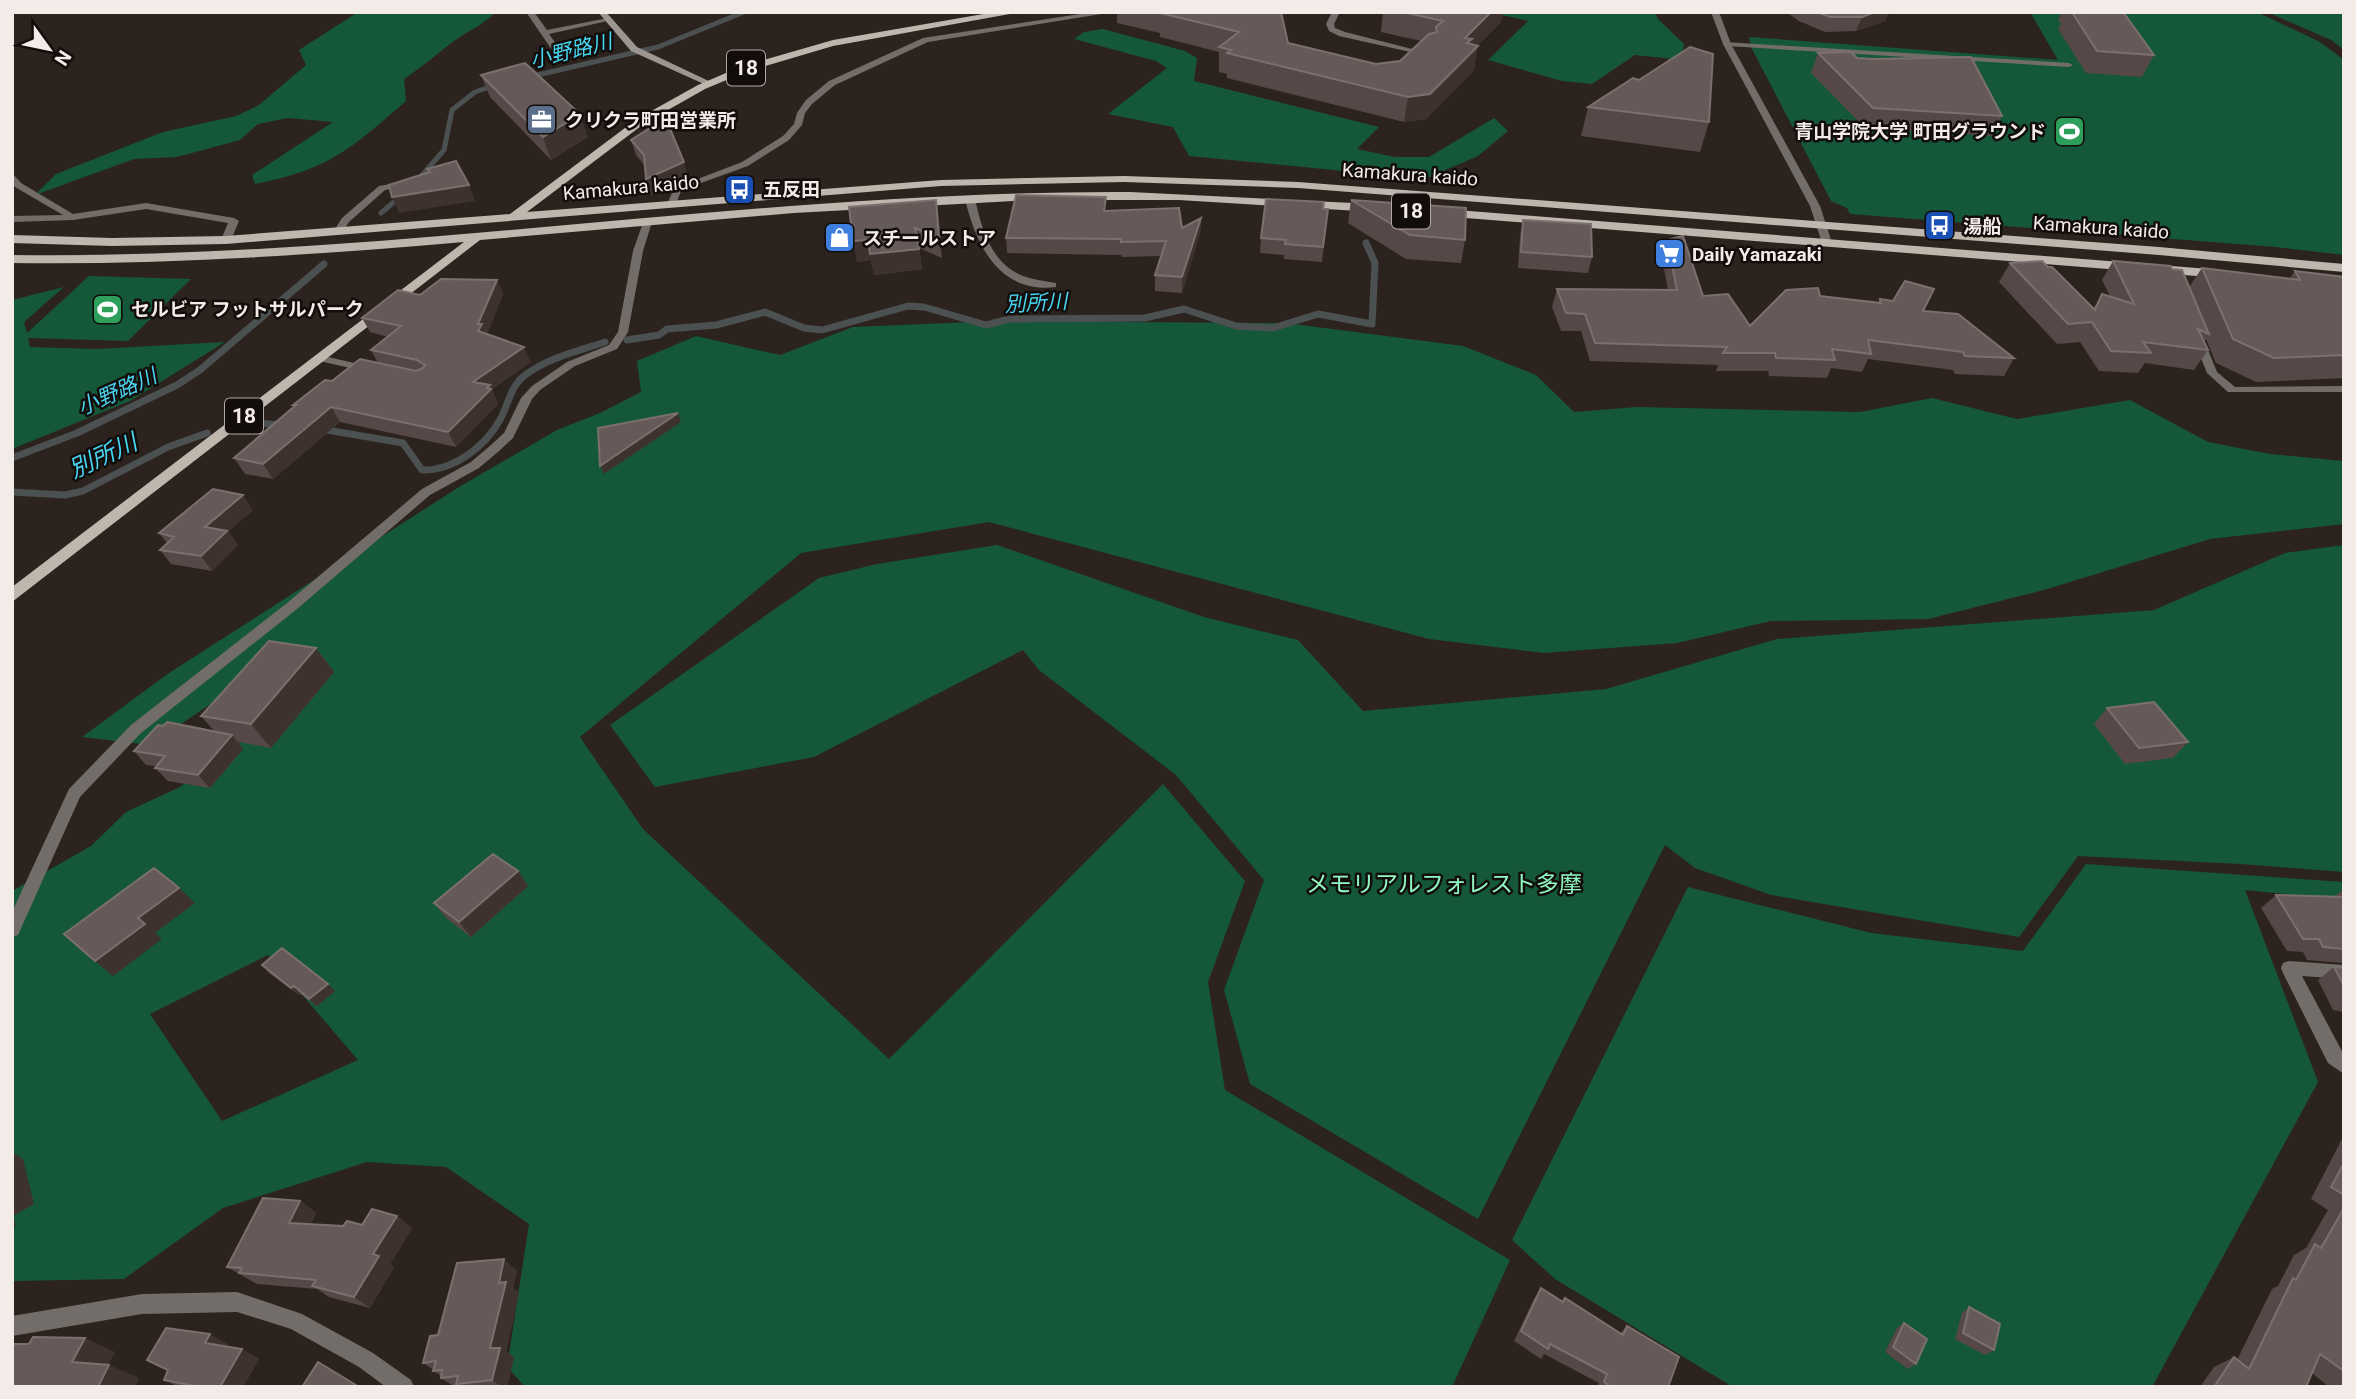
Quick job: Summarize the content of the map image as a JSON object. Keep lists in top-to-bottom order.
{
  "streets": {
    "main road": ["18", "Kamakura kaido"]
  },
  "crossings": [
    ["18", "Kamakura kaido"]
  ],
  "water": ["小野路川", "別所川"],
  "parks": ["メモリアルフォレスト多摩"],
  "places": {
    "office": ["クリクラ町田営業所"],
    "sports": ["青山学院大学 町田グラウンド", "セルビア フットサルパーク"],
    "bus stop": ["五反田", "湯船"],
    "shop": ["スチールストア"],
    "supermarket": ["Daily Yamazaki"]
  },
  "north": "bottom right"
}
